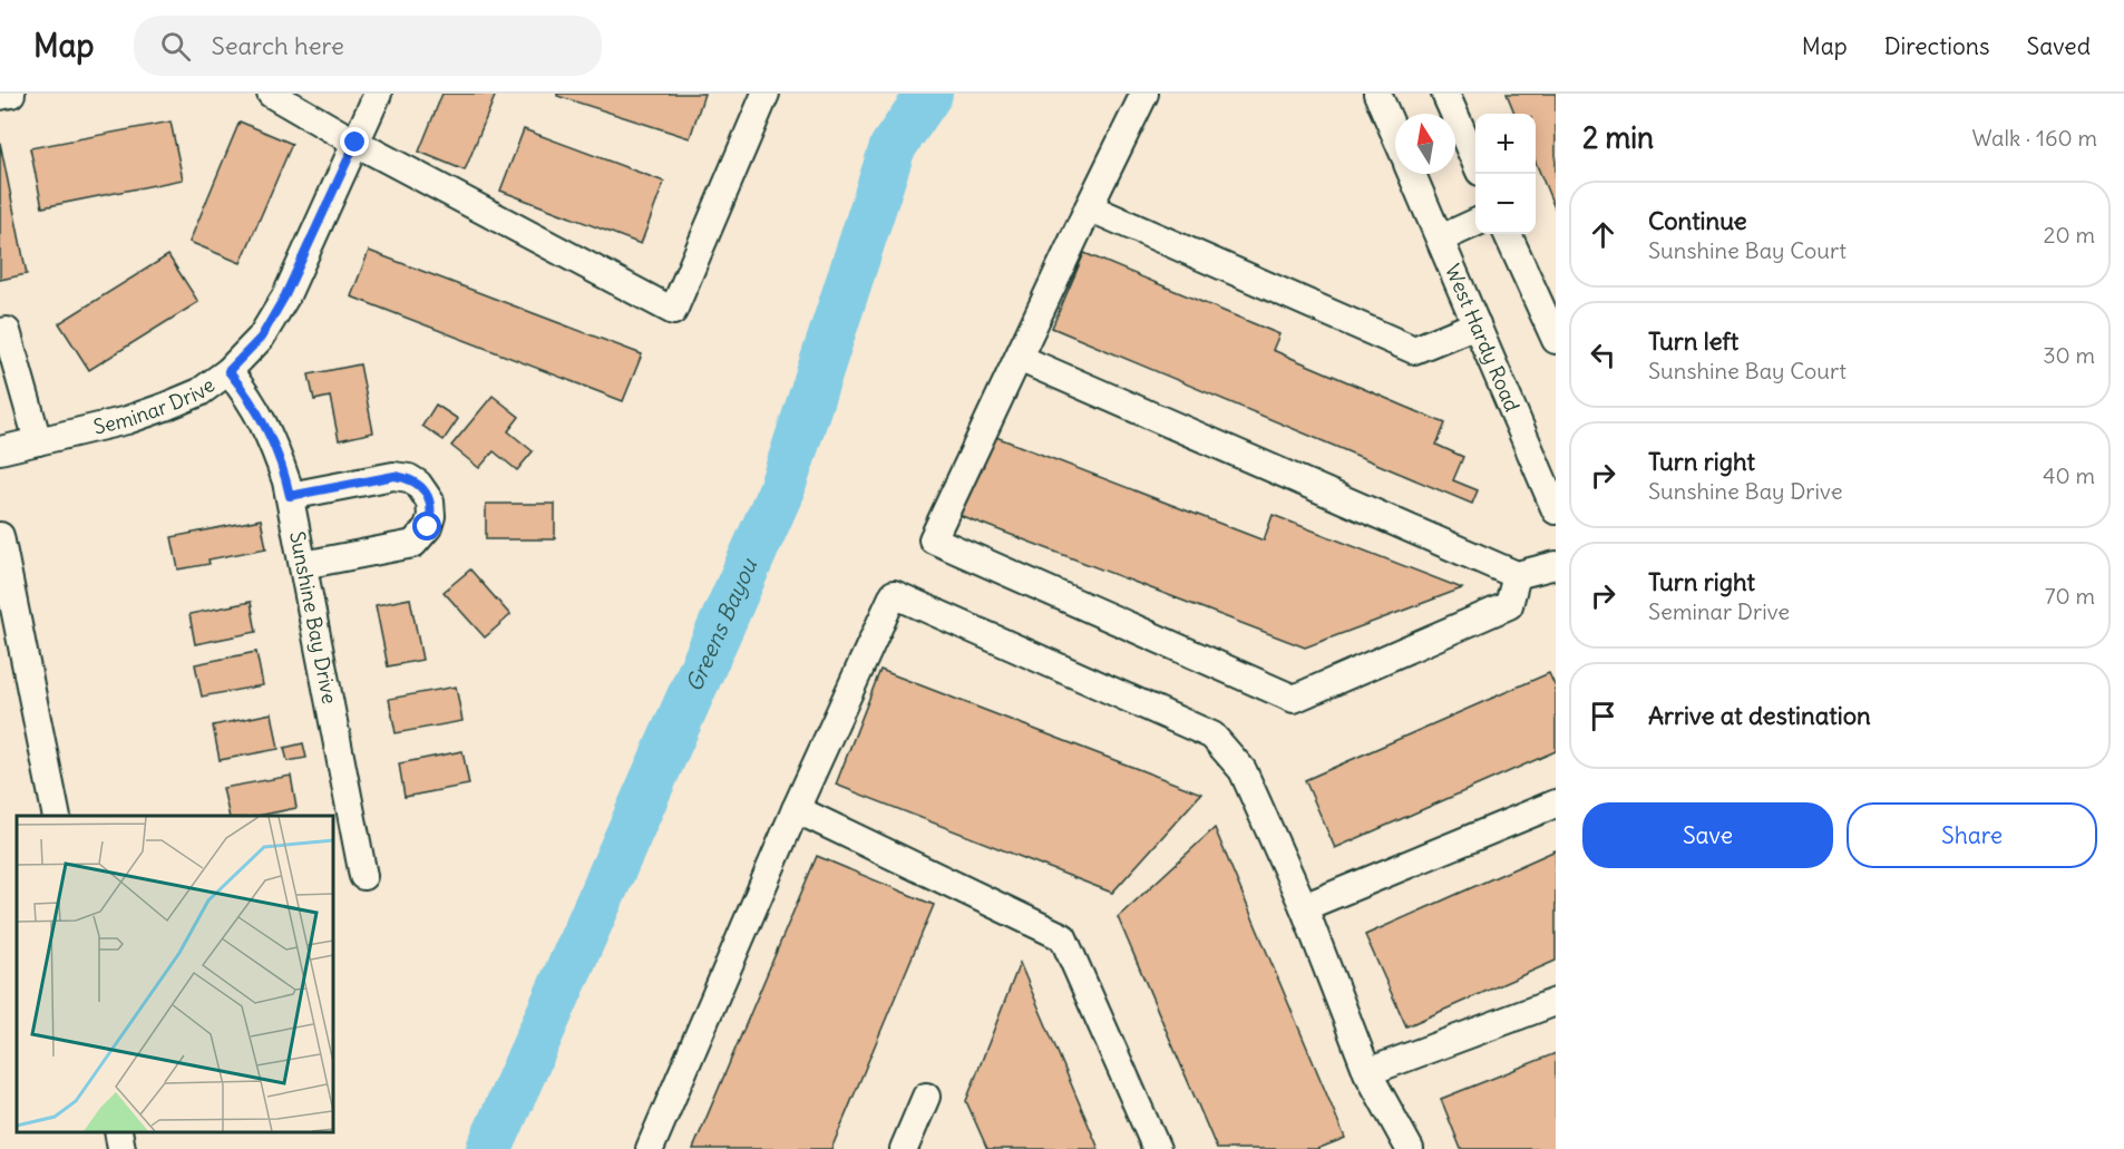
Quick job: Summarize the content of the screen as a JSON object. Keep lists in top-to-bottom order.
{
  "streets": {
    "street": ["West Hardy Road", "Seminar Drive", "Sunshine Bay Drive"]
  },
  "crossings": [
    ["Seminar Drive", "Sunshine Bay Drive"]
  ],
  "water": ["Greens Bayou"],
  "north": "top",
  "page": {
    "header": "Map",
    "search": "Search here",
    "nav": ["Map", "Directions", "Saved"],
    "heading": ["2 min", "Walk · 160 m"],
    "map_buttons": ["+", "−"],
    "list": [
      ["Continue", "Sunshine Bay Court", "20 m"],
      ["Turn left", "Sunshine Bay Court", "30 m"],
      ["Turn right", "Sunshine Bay Drive", "40 m"],
      ["Turn right", "Seminar Drive", "70 m"],
      "Arrive at destination"
    ],
    "buttons": ["Save", "Share"]
  }
}
